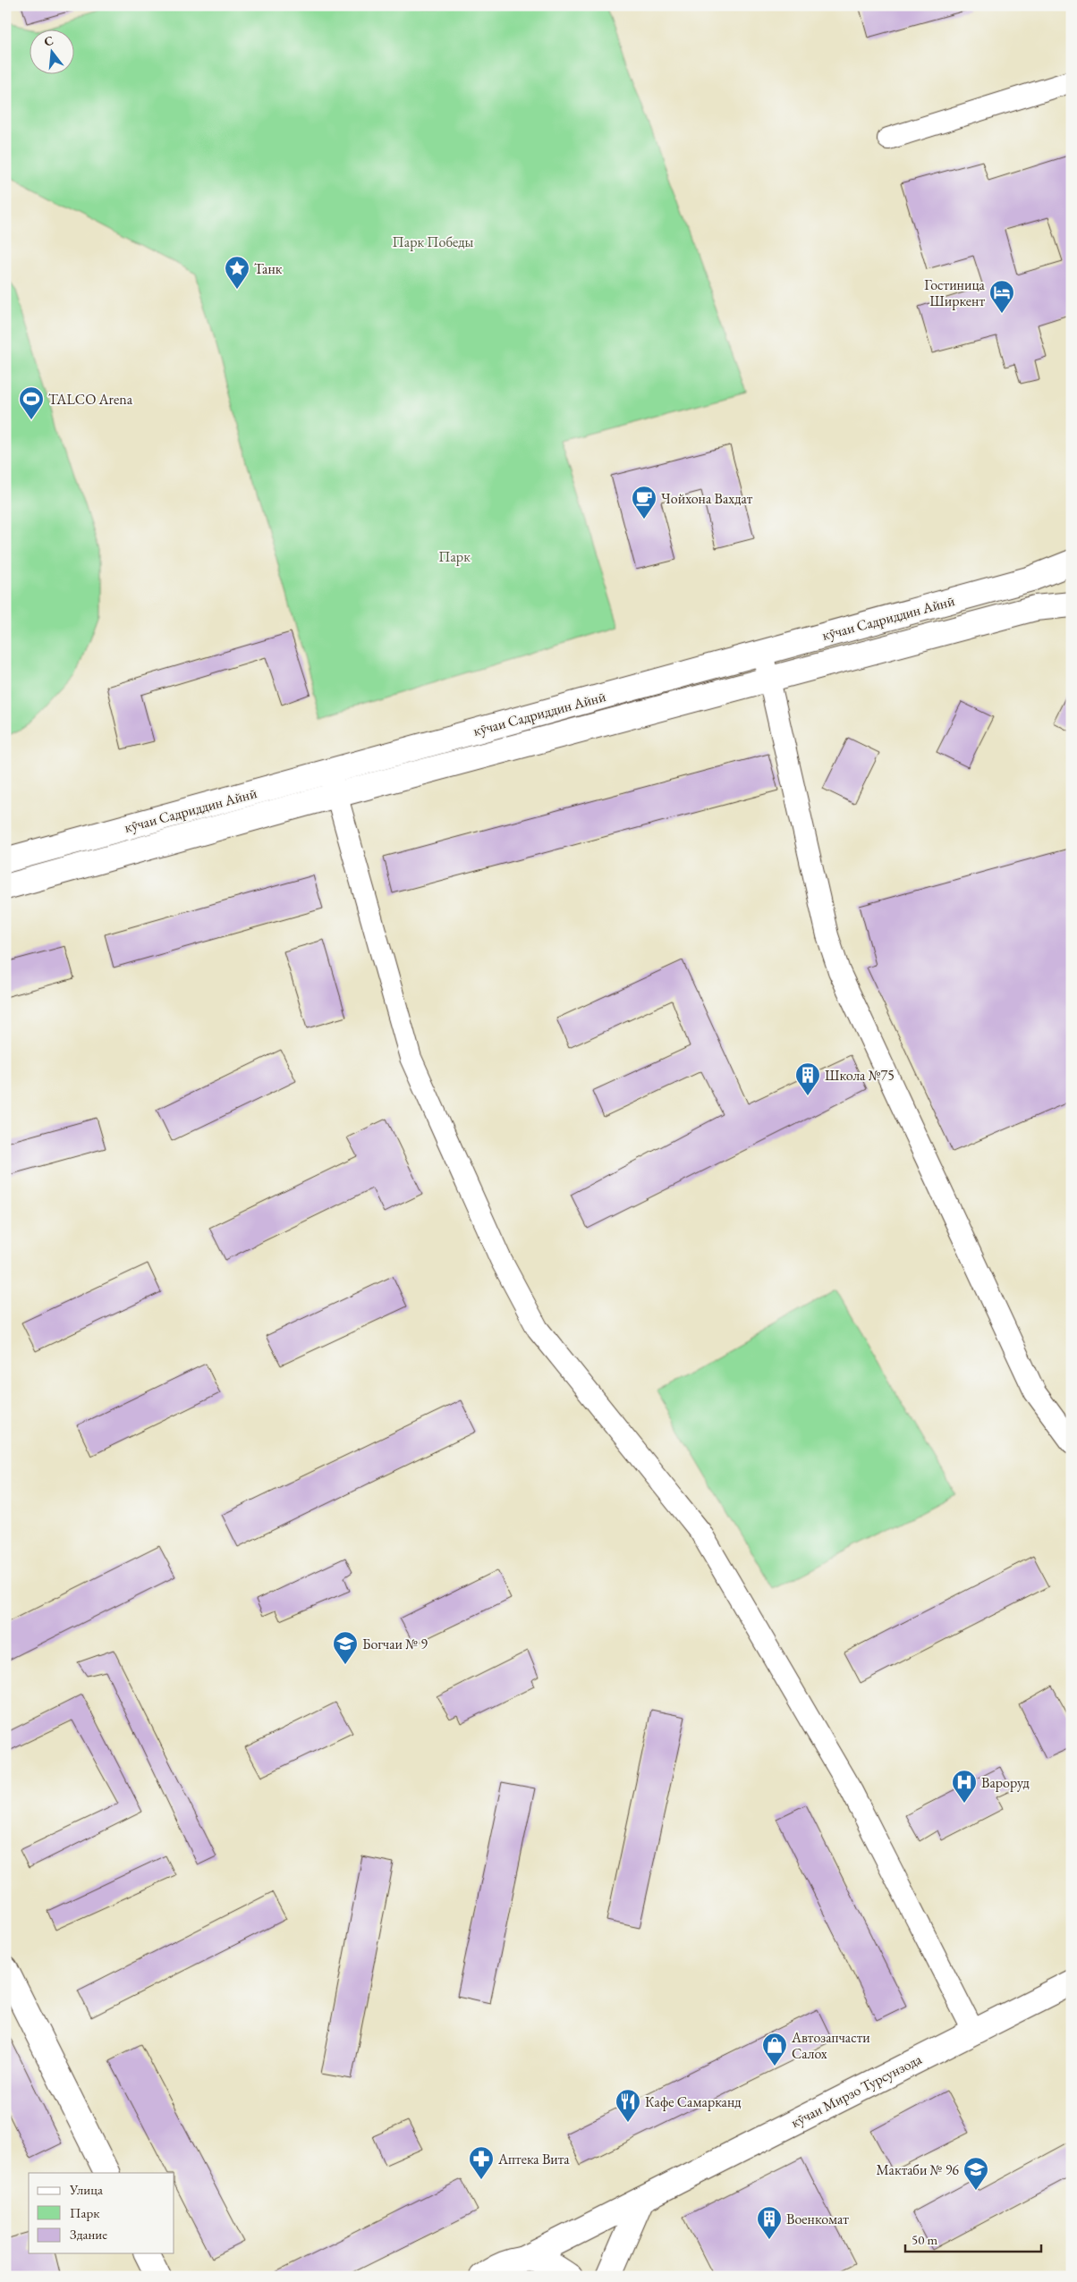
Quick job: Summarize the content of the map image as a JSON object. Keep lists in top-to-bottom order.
{
  "streets": {
    "street": ["кӯчаи Садриддин Айнӣ", "кӯчаи Мирзо Турсунзода"]
  },
  "parks": ["Парк Победы", "Парк"],
  "places": {
    "place": ["Танк"],
    "hotel": ["Гостиница Ширкент"],
    "sports": ["TALCO Arena"],
    "cafe": ["Чойхона Вахдат"],
    "building": ["Школа №75", "Военкомат"],
    "school or university": ["Богчаи № 9", "Мактаби № 96"],
    "hospital": ["Вароруд"],
    "shop": ["Автозапчасти Салох"],
    "restaurant": ["Кафе Самарканд"],
    "pharmacy": ["Аптека Вита"]
  },
  "legend": ["Улица", "Парк", "Здание"],
  "scale_bar": "50 m",
  "north": "top"
}
